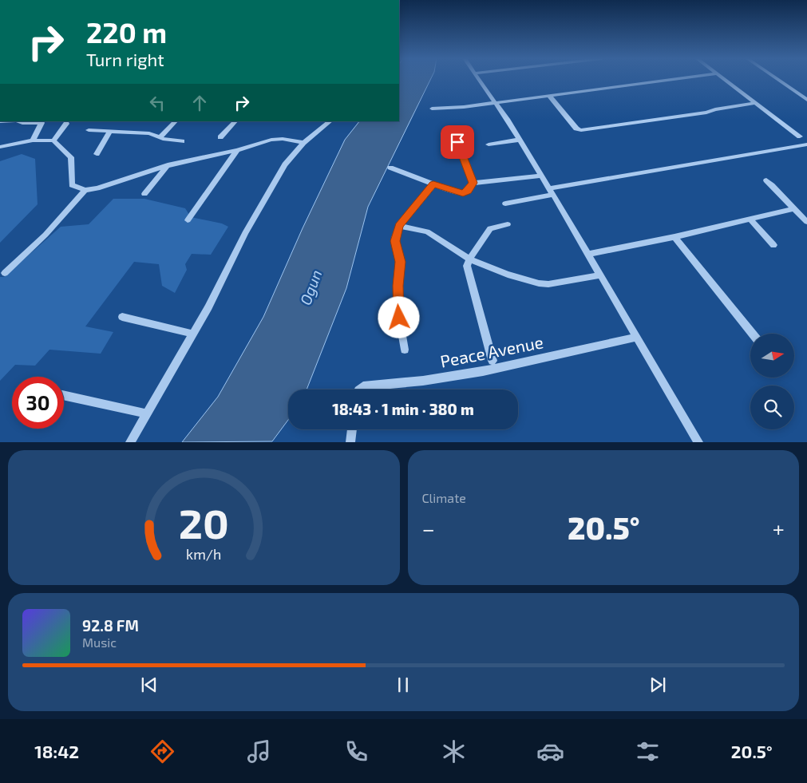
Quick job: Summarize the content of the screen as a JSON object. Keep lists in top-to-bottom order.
{
  "streets": {
    "street": ["Peace Avenue"]
  },
  "water": ["Ogun"],
  "north": "right",
  "page": {
    "turn": ["220 m", "Turn right"],
    "limit": "30",
    "trip": "18:43 · 1 min · 380 m",
    "tile": "Climate",
    "heat": ["−", "20.5°", "+"],
    "song": ["92.8 FM", "Music"],
    "tabs": ["18:42", "20.5°"],
    "gauge": ["20", "km/h"]
  }
}
